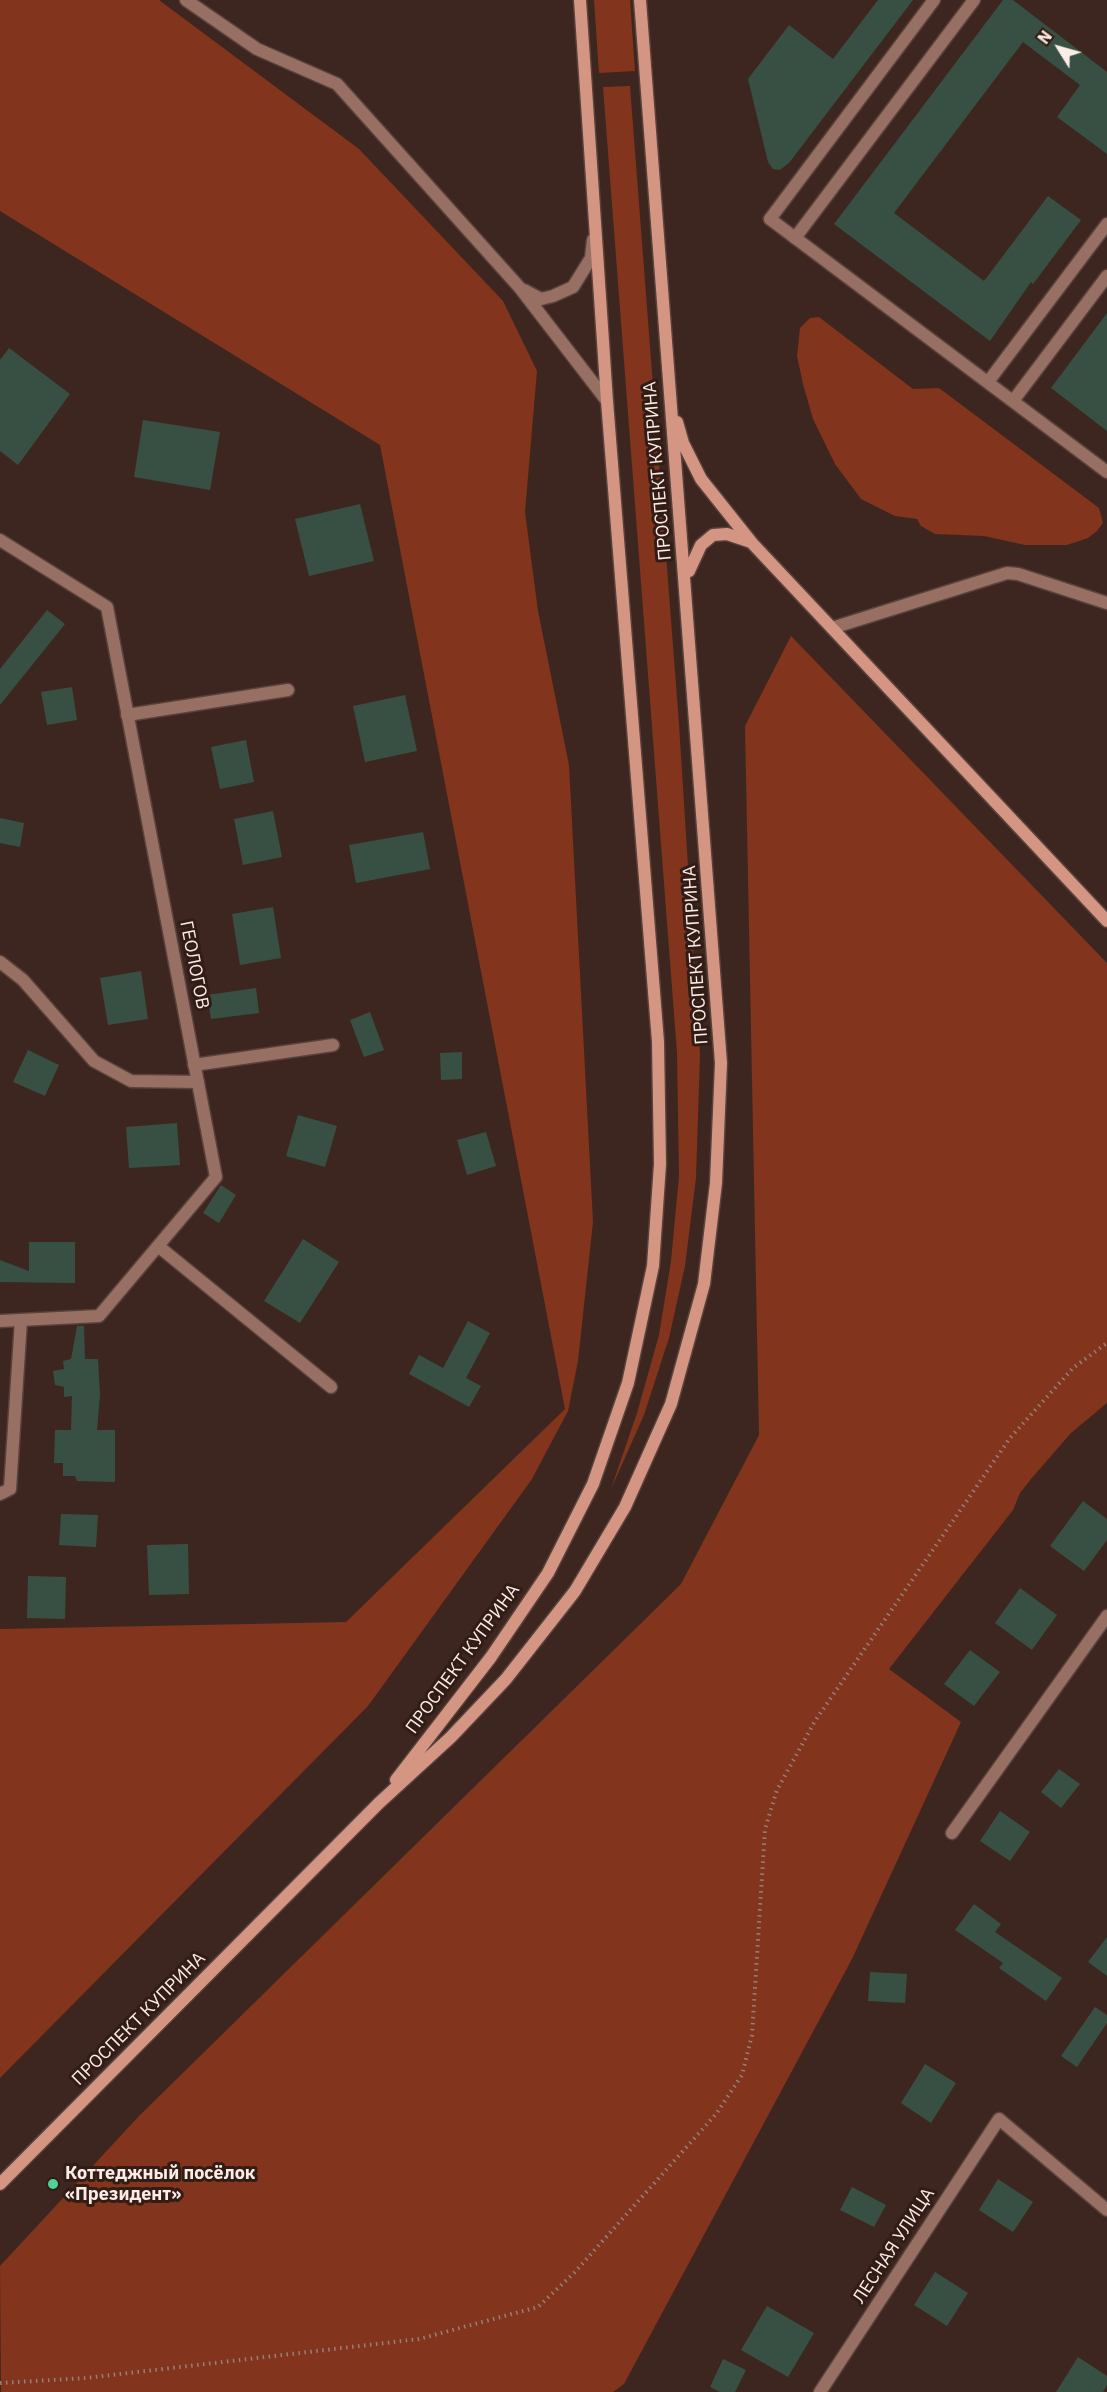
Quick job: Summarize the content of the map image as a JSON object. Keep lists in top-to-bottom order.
{
  "streets": {
    "main road": ["ПРОСПЕКТ КУПРИНА"],
    "street": ["ГЕОЛОГОВ", "ЛЕСНАЯ УЛИЦА"]
  },
  "places": ["Коттеджный посёлок «Президент»"],
  "north": "top left"
}
